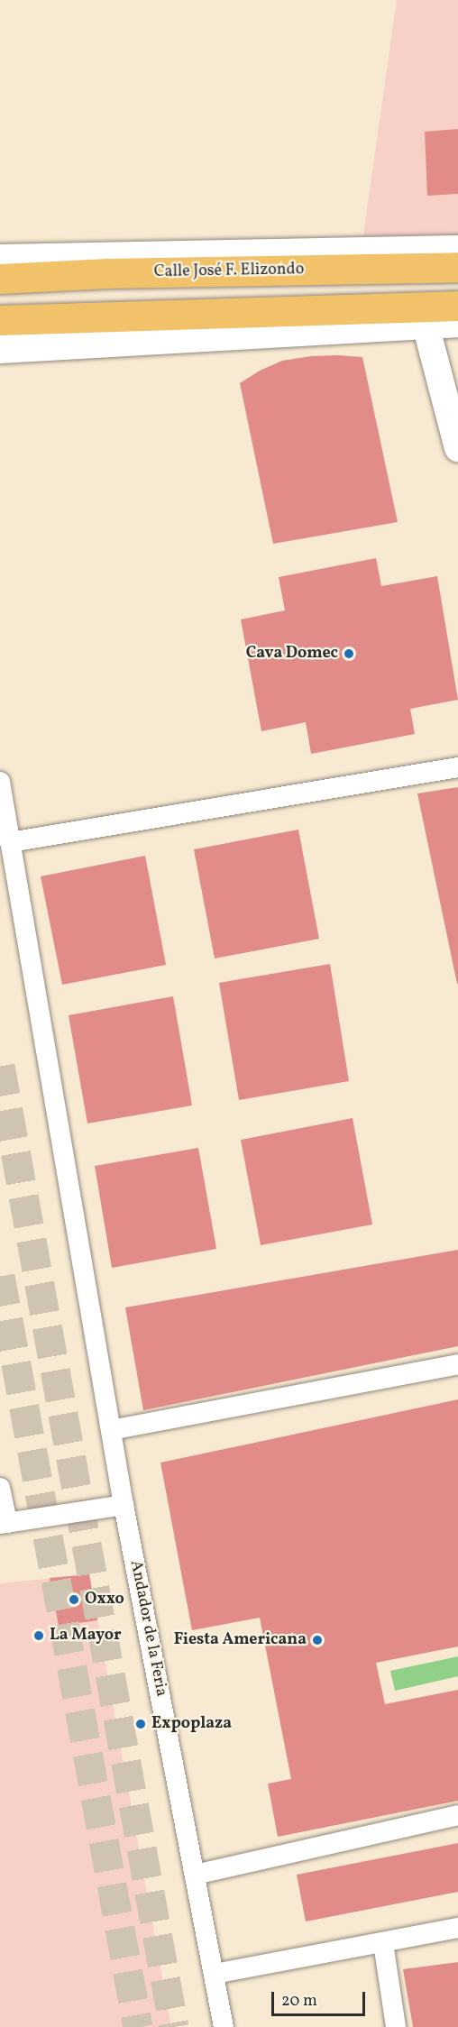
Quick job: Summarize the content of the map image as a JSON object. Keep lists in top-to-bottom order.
{
  "streets": {
    "main road": ["Calle José F. Elizondo"],
    "street": ["Andador de la Feria"]
  },
  "places": [
    "Cava Domec",
    "Oxxo",
    "La Mayor",
    "Fiesta Americana",
    "Expoplaza"
  ],
  "scale_bar": "20 m"
}
